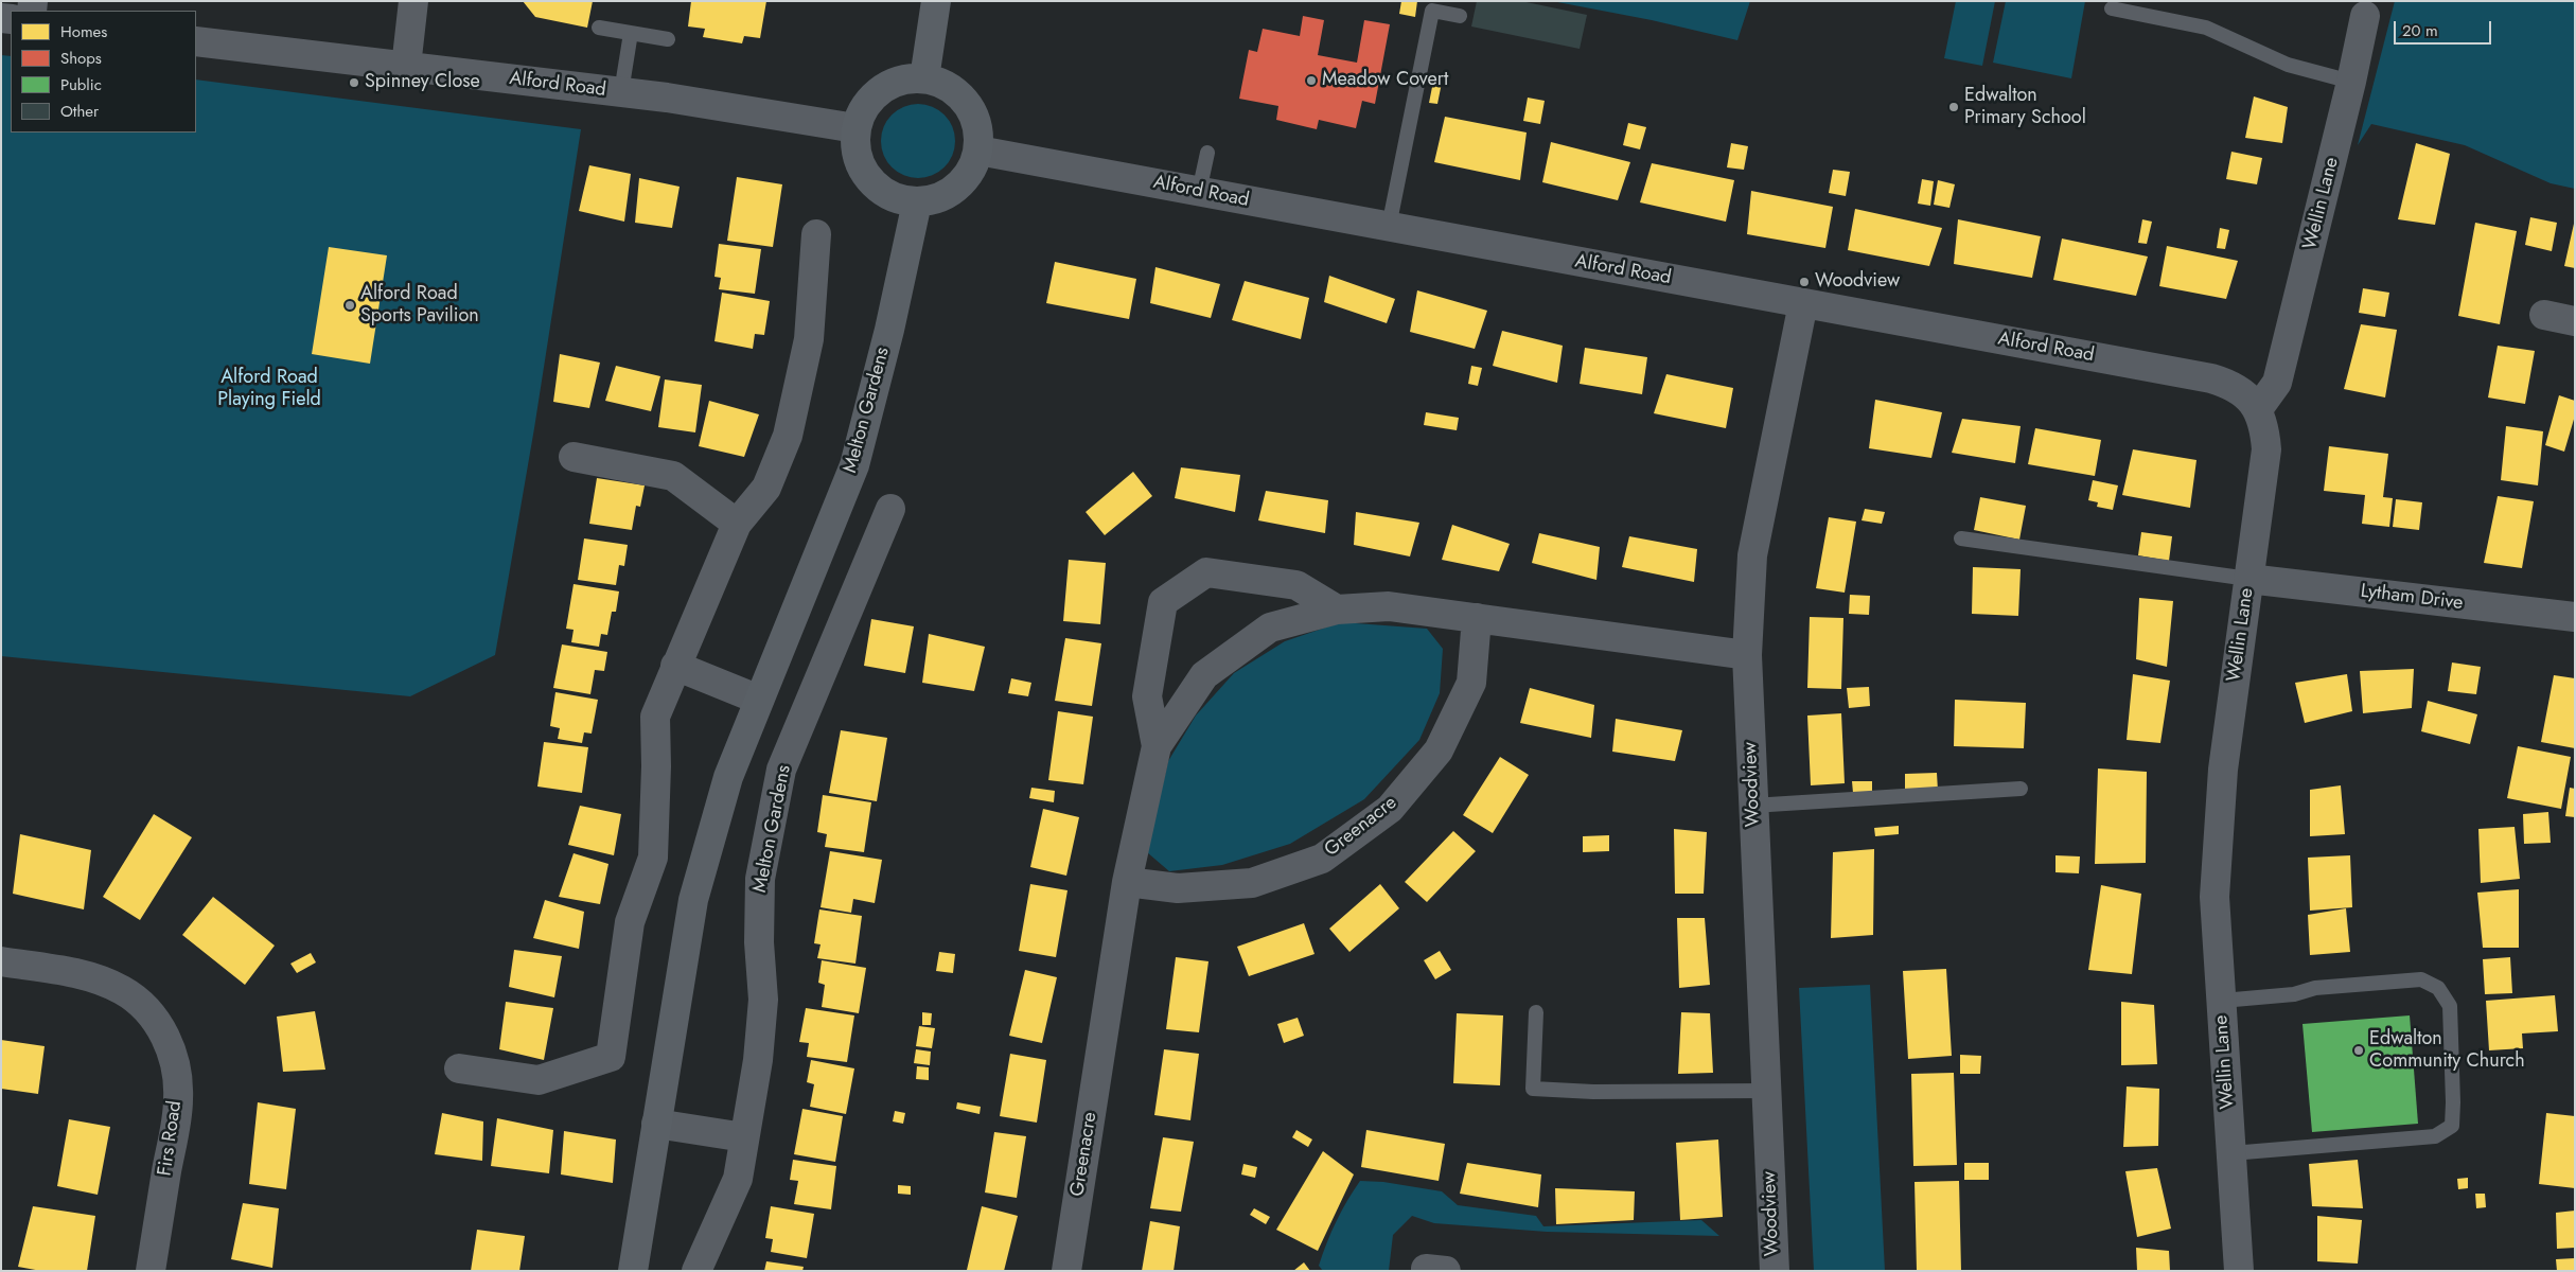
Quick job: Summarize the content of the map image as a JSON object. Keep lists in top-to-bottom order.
{
  "streets": {
    "street": [
      "Alford Road",
      "Wellin Lane",
      "Melton Gardens",
      "Lytham Drive",
      "Woodview",
      "Greenacre",
      "Firs Road"
    ]
  },
  "crossings": [
    ["Alford Road", "Wellin Lane"],
    ["Alford Road", "Melton Gardens"],
    ["Alford Road", "Woodview"],
    ["Wellin Lane", "Lytham Drive"],
    ["Woodview", "Greenacre"]
  ],
  "parks": ["Alford Road Playing Field"],
  "places": [
    "Meadow Covert",
    "Spinney Close",
    "Edwalton Primary School",
    "Woodview",
    "Alford Road Sports Pavilion",
    "Edwalton Community Church"
  ],
  "legend": [
    "Homes",
    "Shops",
    "Public",
    "Other"
  ],
  "scale_bar": "20 m"
}
